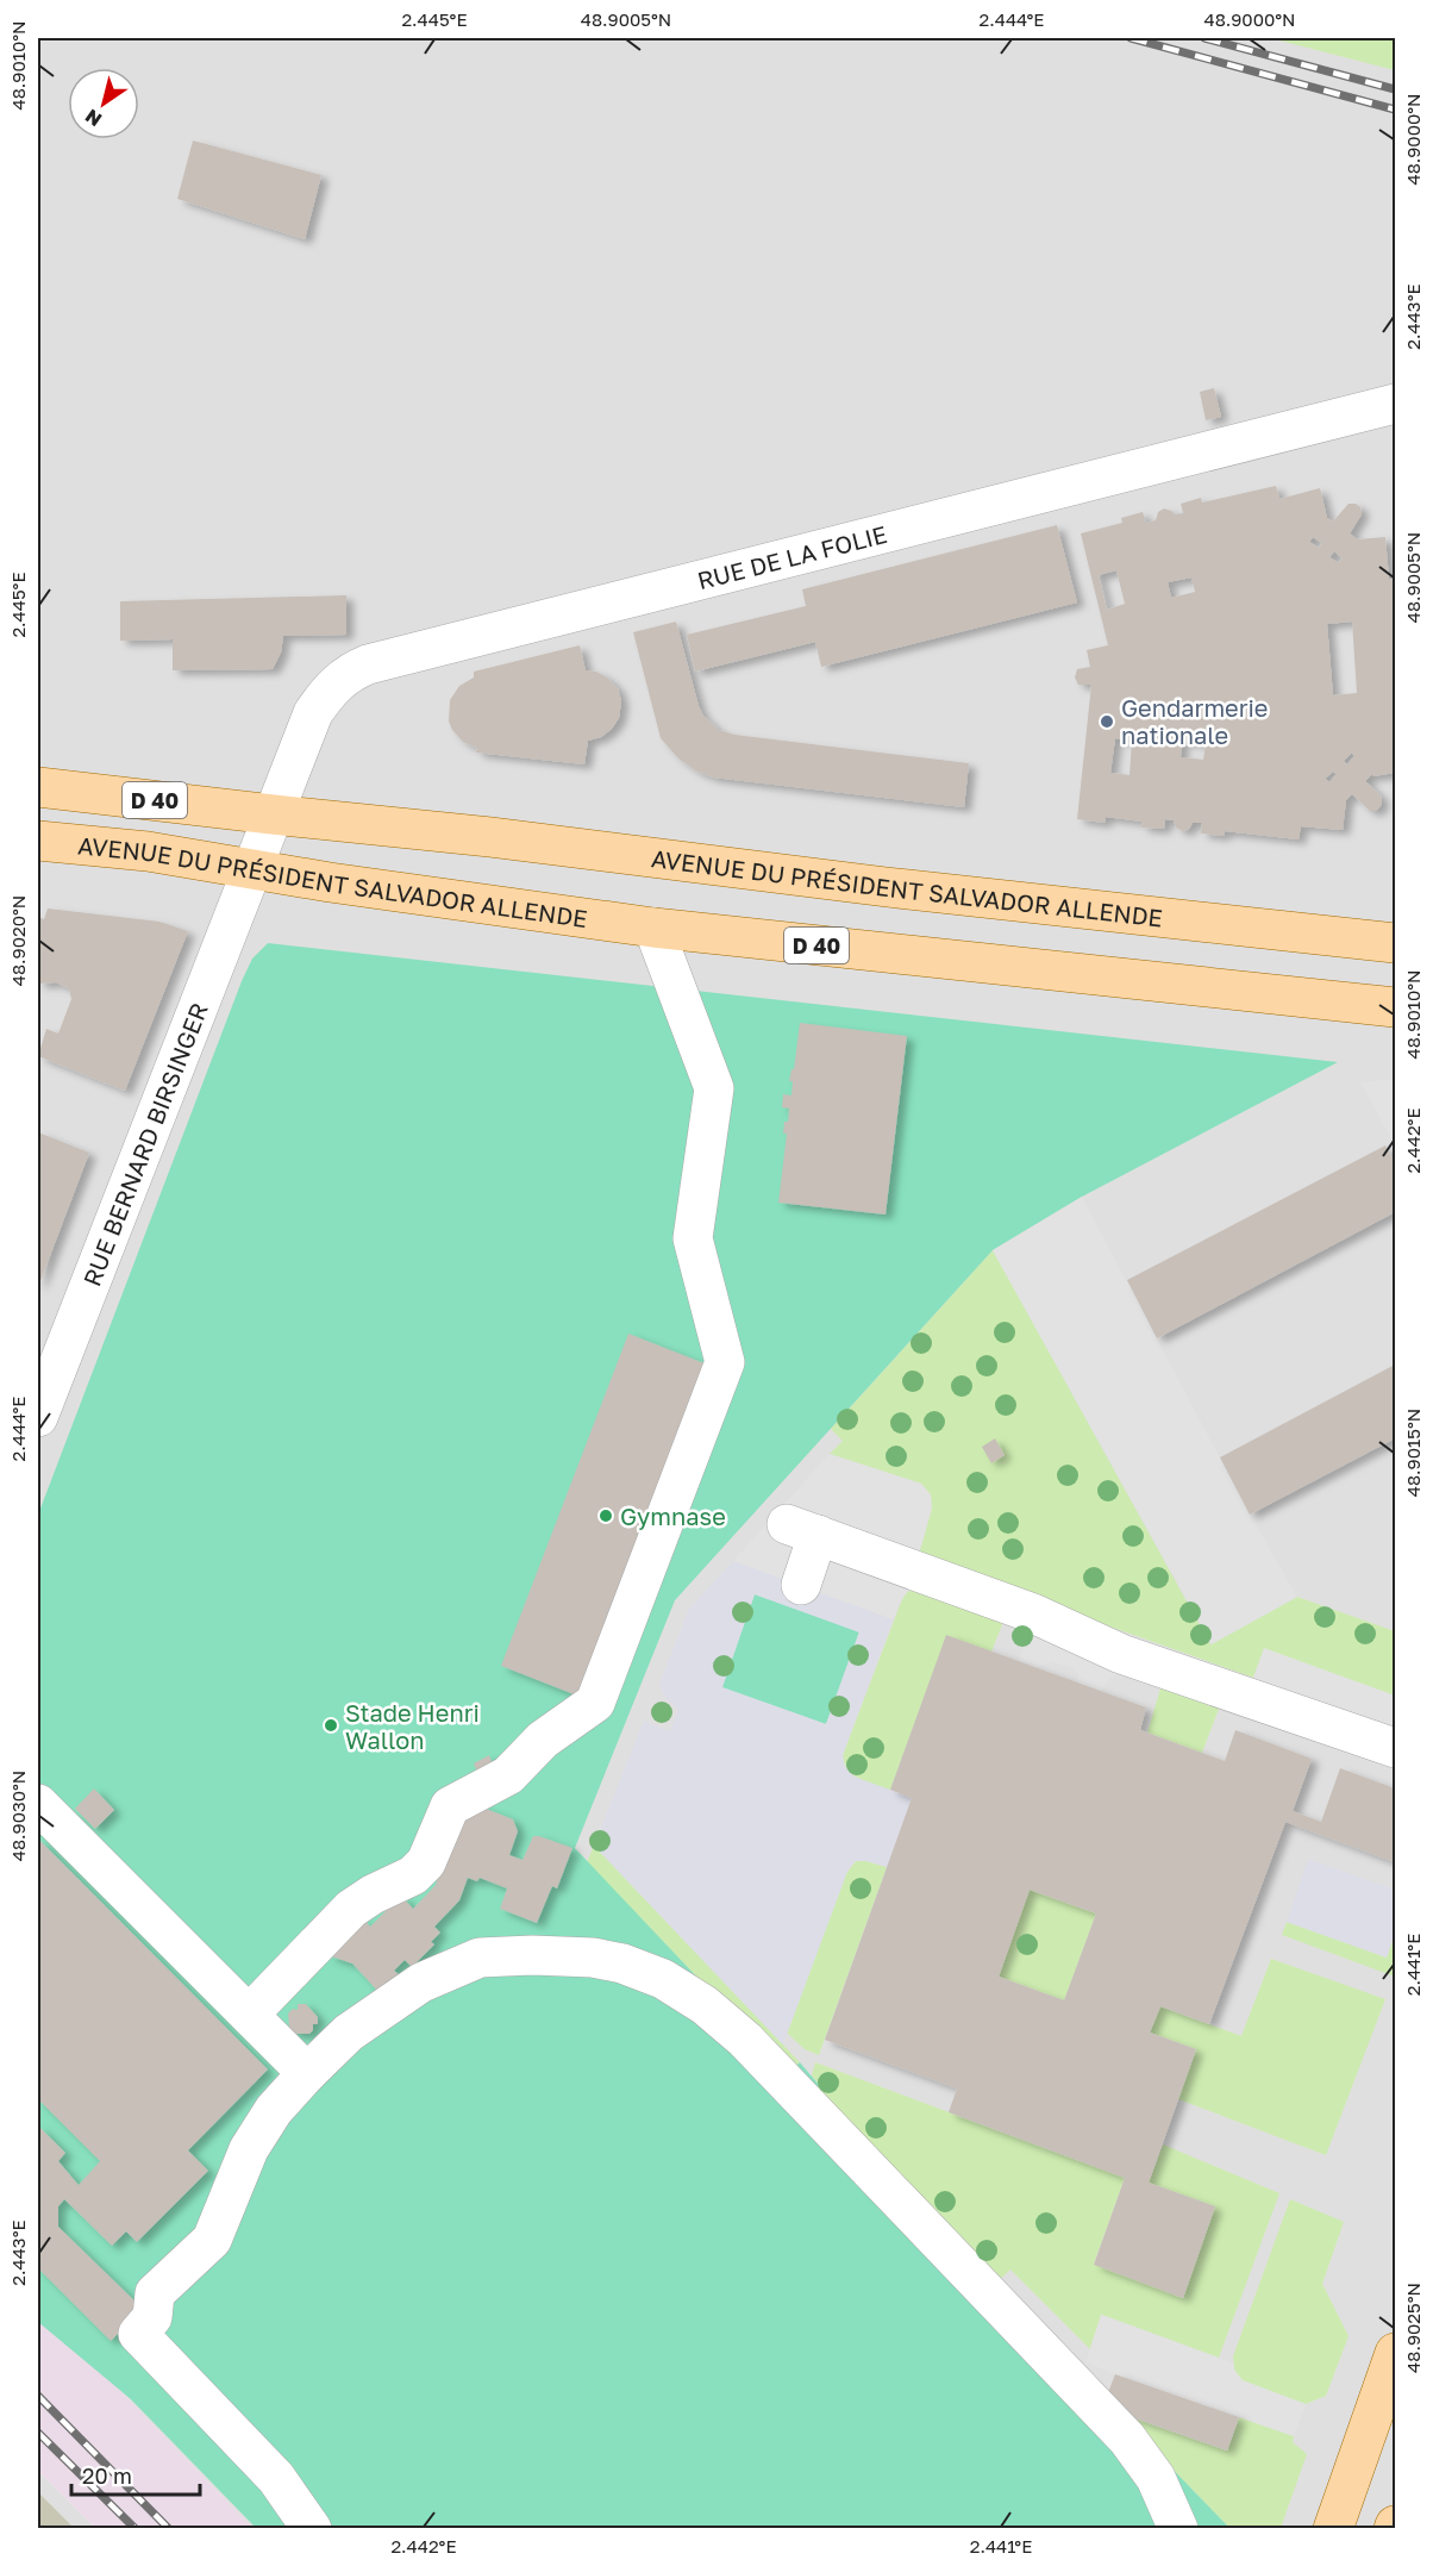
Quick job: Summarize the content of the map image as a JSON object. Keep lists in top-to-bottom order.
{
  "streets": {
    "main road": ["D 40", "AVENUE DU PRÉSIDENT SALVADOR ALLENDE"],
    "street": ["RUE DE LA FOLIE", "RUE BERNARD BIRSINGER"]
  },
  "crossings": [
    ["RUE DE LA FOLIE", "AVENUE DU PRÉSIDENT SALVADOR ALLENDE"],
    ["RUE DE LA FOLIE", "RUE BERNARD BIRSINGER"],
    ["AVENUE DU PRÉSIDENT SALVADOR ALLENDE", "RUE BERNARD BIRSINGER"]
  ],
  "places": ["Gendarmerie nationale", "Gymnase", "Stade Henri Wallon"],
  "scale_bar": "20 m",
  "north": "bottom left",
  "coordinates": [
    "2.445°E",
    "48.9005°N",
    "2.444°E",
    "48.9000°N",
    "48.9010°N",
    "2.443°E",
    "48.9020°N",
    "2.442°E",
    "48.9015°N",
    "48.9030°N",
    "2.441°E",
    "48.9025°N"
  ]
}
